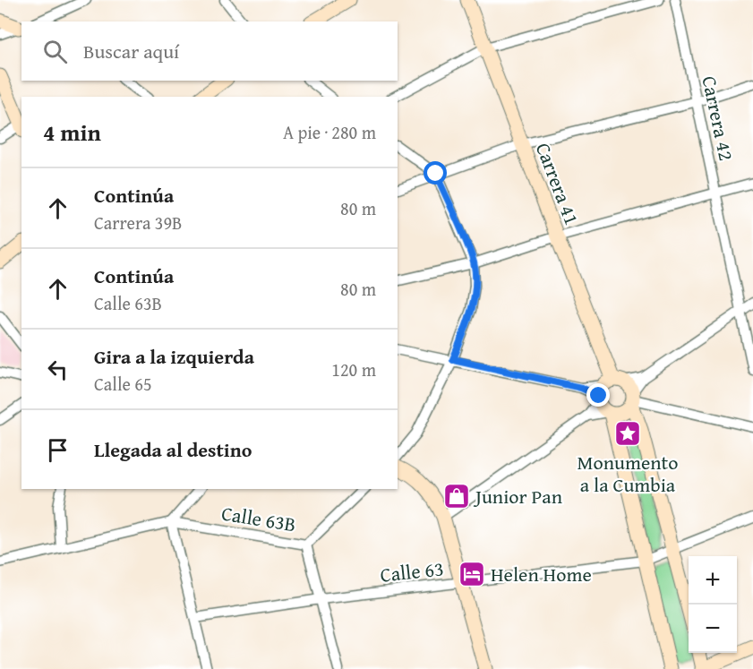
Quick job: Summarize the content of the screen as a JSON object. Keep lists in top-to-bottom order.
{
  "streets": {
    "street": [
      "Carrera 42",
      "Carrera 41",
      "Calle 63B",
      "Calle 63"
    ]
  },
  "crossings": [
    ["Carrera 41", "Calle 63"]
  ],
  "places": {
    "place": ["Monumento a la Cumbia"],
    "shop": ["Junior Pan"],
    "hotel": ["Helen Home"]
  },
  "page": {
    "search": "Buscar aquí",
    "heading": ["4 min", "A pie · 280 m"],
    "list": [
      ["Continúa", "Carrera 39B", "80 m"],
      ["Continúa", "Calle 63B", "80 m"],
      ["Gira a la izquierda", "Calle 65", "120 m"],
      "Llegada al destino"
    ],
    "map_buttons": ["+", "−"]
  }
}
